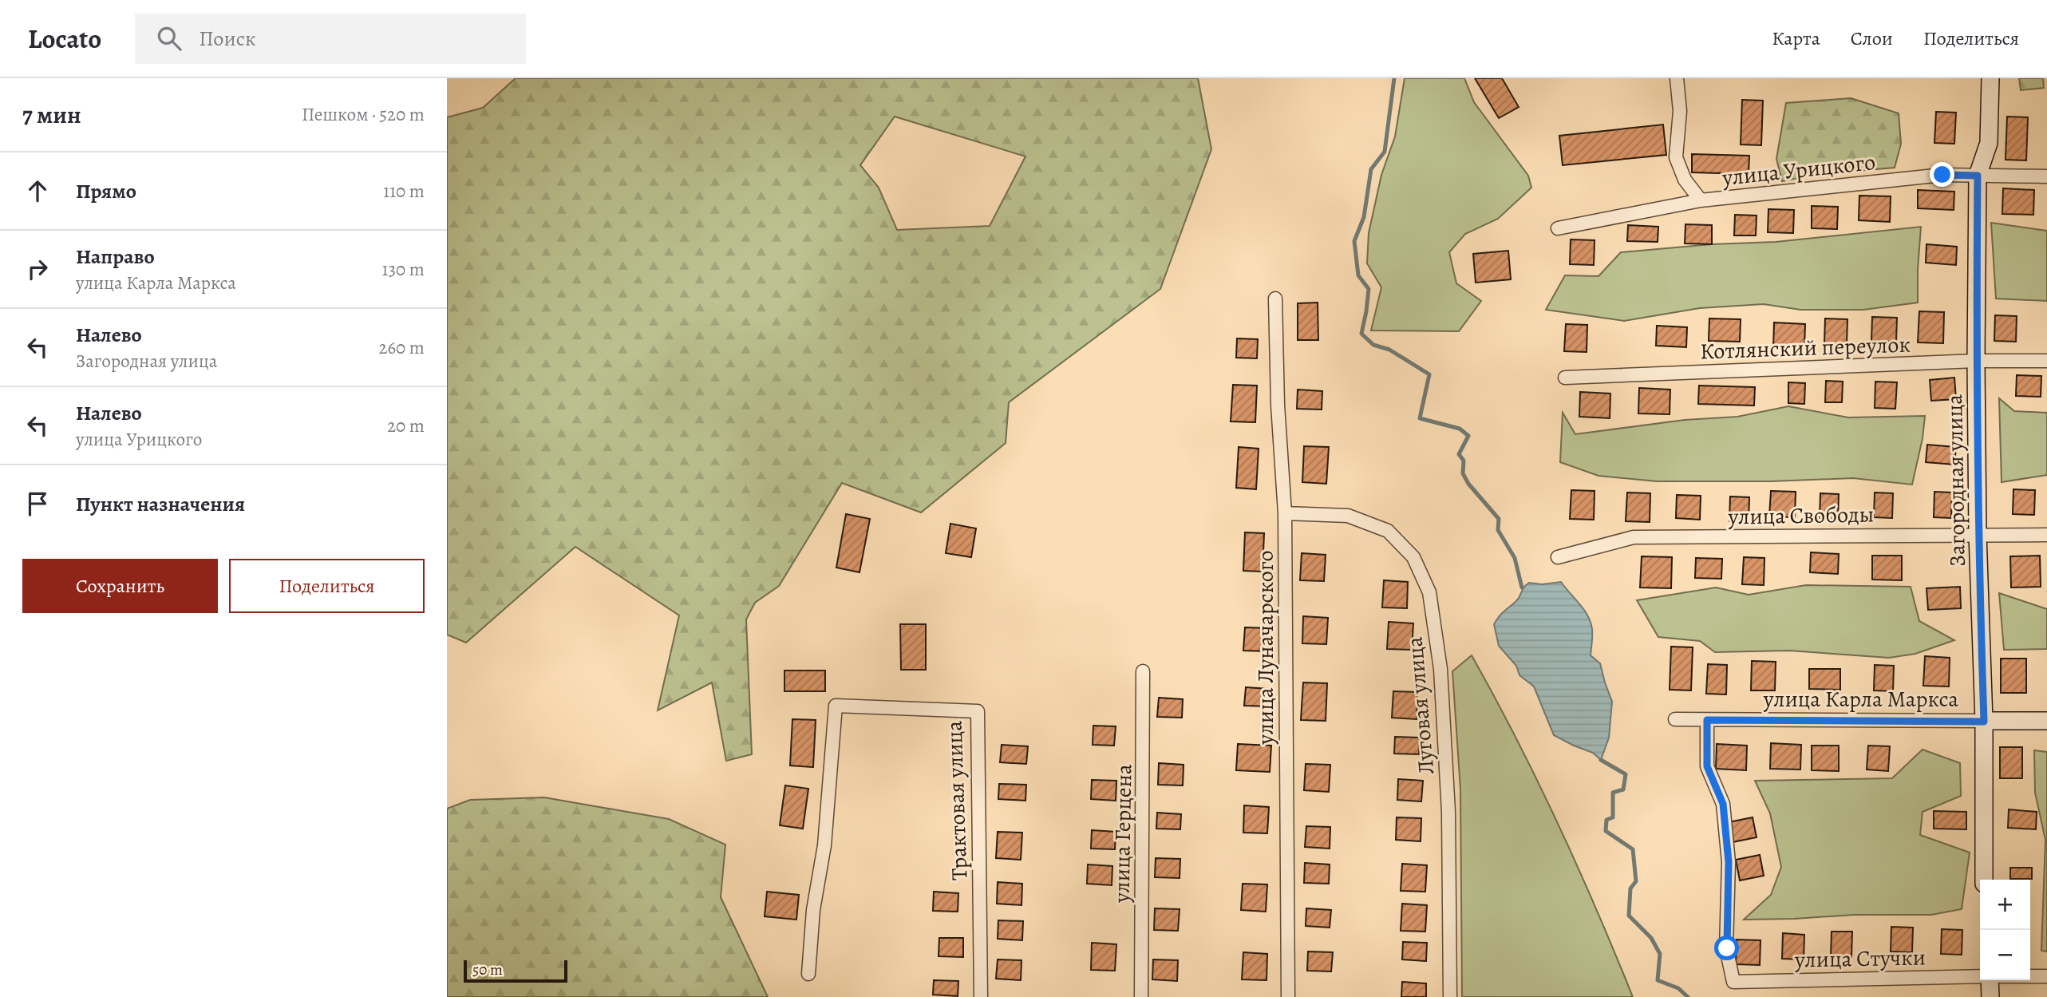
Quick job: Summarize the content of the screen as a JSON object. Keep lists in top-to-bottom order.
{
  "streets": {
    "street": [
      "улица Урицкого",
      "Котлянский переулок",
      "Загородная улица",
      "улица Свободы",
      "улица Луначарского",
      "улица Карла Маркса",
      "Луговая улица",
      "Трактовая улица",
      "улица Герцена",
      "улица Стучки"
    ]
  },
  "crossings": [
    ["улица Урицкого", "Загородная улица"],
    ["Котлянский переулок", "Загородная улица"],
    ["Загородная улица", "улица Свободы"],
    ["Загородная улица", "улица Карла Маркса"],
    ["улица Луначарского", "Луговая улица"],
    ["улица Карла Маркса", "улица Стучки"]
  ],
  "scale_bar": "50 m",
  "page": {
    "header": "Locato",
    "search": "Поиск",
    "nav": ["Карта", "Слои", "Поделиться"],
    "heading": ["7 мин", "Пешком · 520 m"],
    "list": [
      ["Прямо", "110 m"],
      ["Направо", "улица Карла Маркса", "130 m"],
      ["Налево", "Загородная улица", "260 m"],
      ["Налево", "улица Урицкого", "20 m"],
      "Пункт назначения"
    ],
    "buttons": ["Сохранить", "Поделиться"],
    "map_buttons": ["+", "−"],
    "scale": "50 m"
  }
}
